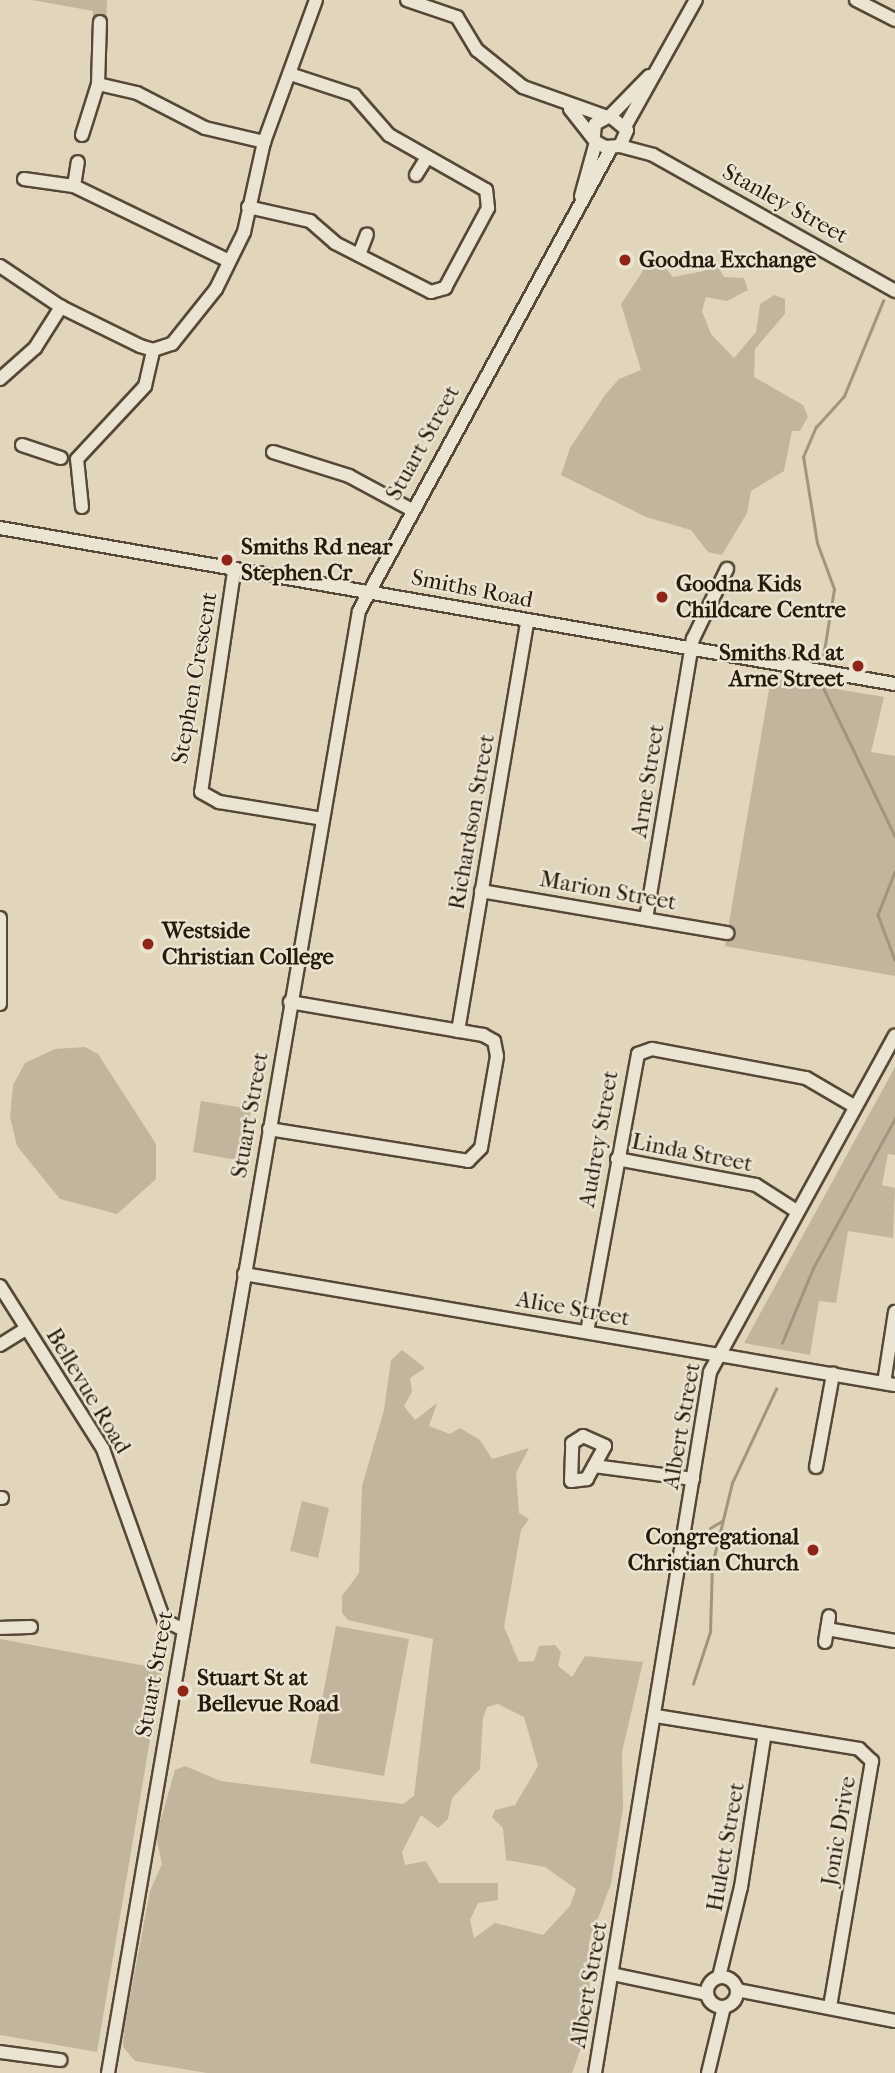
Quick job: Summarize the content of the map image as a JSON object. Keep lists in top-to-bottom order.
{
  "streets": {
    "street": [
      "Stanley Street",
      "Stuart Street",
      "Smiths Road",
      "Stephen Crescent",
      "Arne Street",
      "Richardson Street",
      "Marion Street",
      "Audrey Street",
      "Linda Street",
      "Alice Street",
      "Bellevue Road",
      "Albert Street",
      "Jonic Drive",
      "Hulett Street"
    ]
  },
  "crossings": [
    ["Stanley Street", "Stuart Street"],
    ["Stuart Street", "Smiths Road"],
    ["Stuart Street", "Stephen Crescent"],
    ["Stuart Street", "Alice Street"],
    ["Stuart Street", "Bellevue Road"],
    ["Smiths Road", "Stephen Crescent"],
    ["Smiths Road", "Arne Street"],
    ["Smiths Road", "Richardson Street"],
    ["Arne Street", "Marion Street"],
    ["Richardson Street", "Marion Street"],
    ["Audrey Street", "Linda Street"],
    ["Audrey Street", "Alice Street"],
    ["Audrey Street", "Albert Street"],
    ["Linda Street", "Albert Street"],
    ["Alice Street", "Albert Street"],
    ["Albert Street", "Jonic Drive"],
    ["Jonic Drive", "Hulett Street"]
  ],
  "places": [
    "Goodna Exchange",
    "Smiths Rd near Stephen Cr",
    "Goodna Kids Childcare Centre",
    "Smiths Rd at Arne Street",
    "Westside Christian College",
    "Congregational Christian Church",
    "Stuart St at Bellevue Road"
  ]
}
